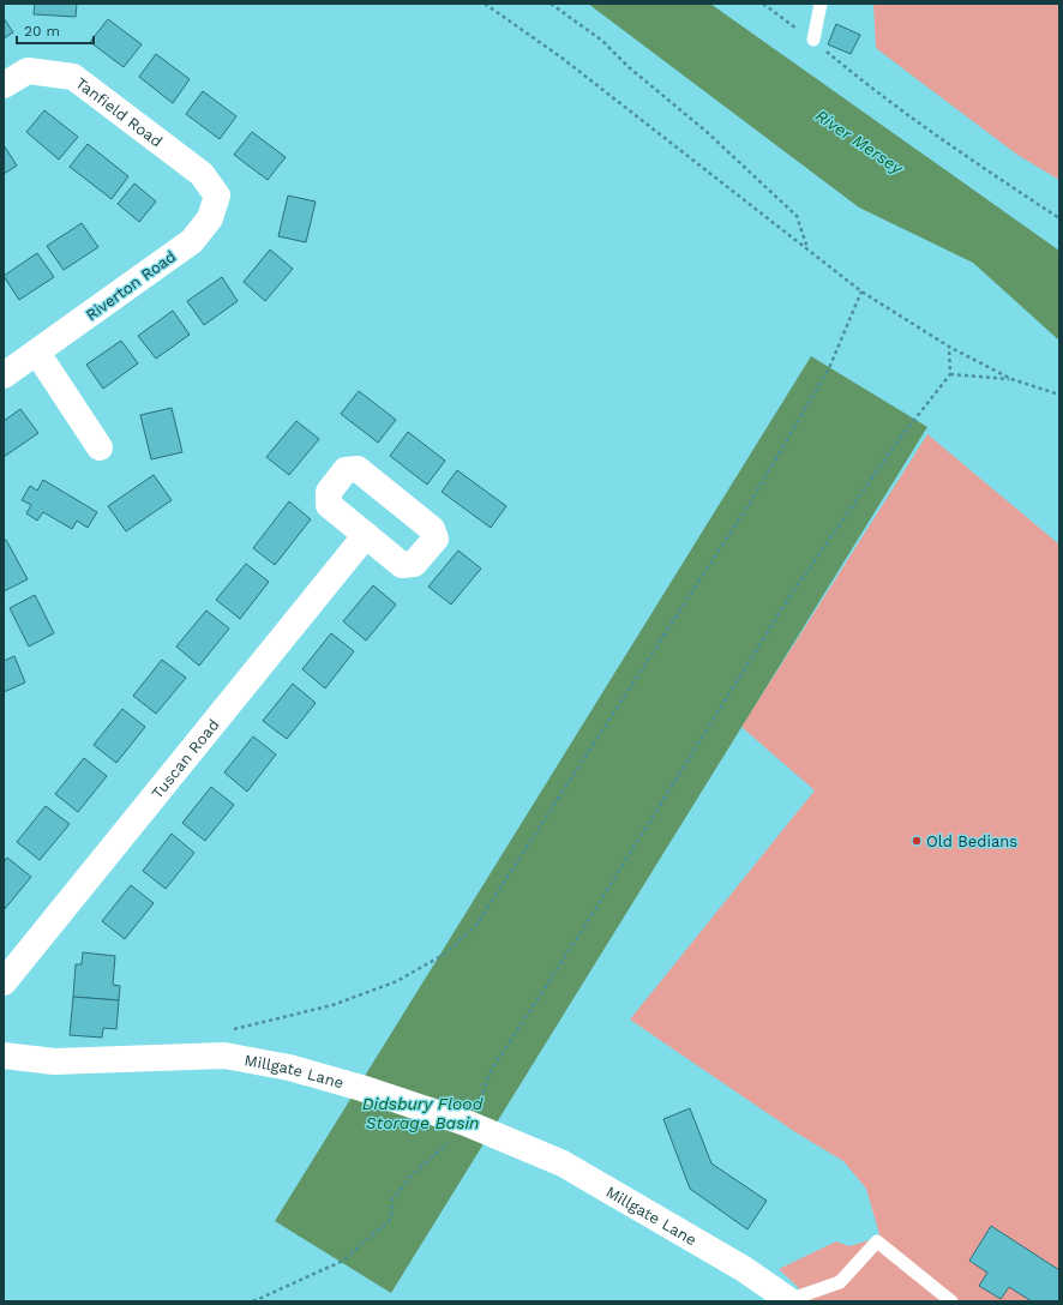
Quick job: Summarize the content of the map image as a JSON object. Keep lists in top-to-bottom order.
{
  "streets": {
    "street": [
      "Tanfield Road",
      "Riverton Road",
      "Tuscan Road",
      "Millgate Lane"
    ]
  },
  "crossings": [
    ["Tanfield Road", "Riverton Road"]
  ],
  "water": ["River Mersey", "Didsbury Flood Storage Basin"],
  "places": ["Old Bedians"],
  "scale_bar": "20 m"
}
